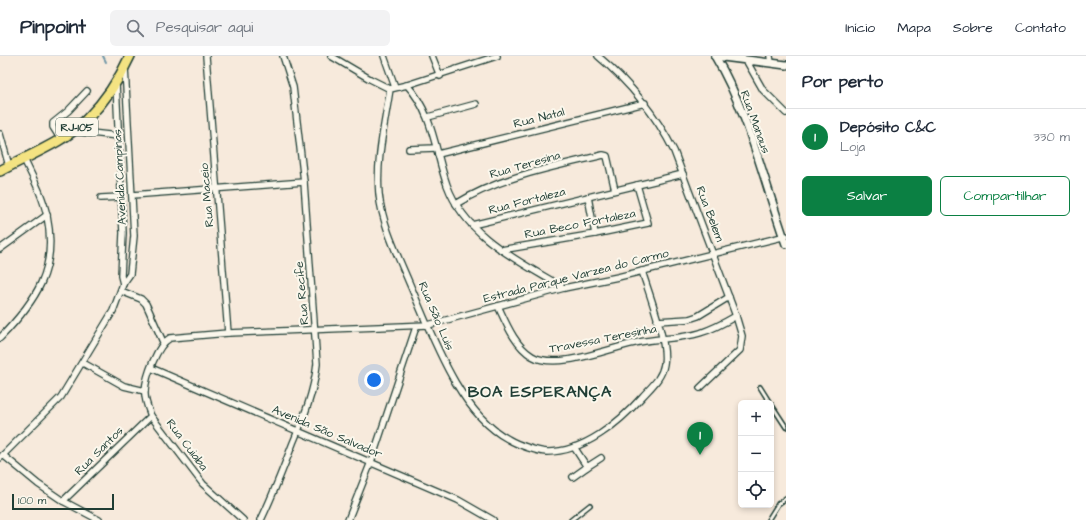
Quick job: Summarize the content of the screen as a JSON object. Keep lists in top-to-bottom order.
{
  "streets": {
    "main road": ["RJ-105"],
    "street": [
      "Rua Natal",
      "Rua Manaus",
      "Rua Teresina",
      "Avenida Campinas",
      "Rua Maceio",
      "Rua Fortaleza",
      "Rua Belem",
      "Rua Beco Fortaleza",
      "Estrada Parque Varzea do Carmo",
      "Rua Recife",
      "Rua São Luis",
      "Travessa Teresinha",
      "Avenida São Salvador",
      "Rua Cuiaba",
      "Rua Santos"
    ]
  },
  "crossings": [
    ["Rua Natal", "Rua Belem"],
    ["Rua Manaus", "Estrada Parque Varzea do Carmo"],
    ["RJ-105", "Avenida Campinas"],
    ["Rua Teresina", "Rua Fortaleza"],
    ["Rua Maceio", "Estrada Parque Varzea do Carmo"],
    ["Rua Fortaleza", "Rua Belem"],
    ["Rua Fortaleza", "Rua Beco Fortaleza"],
    ["Rua Belem", "Estrada Parque Varzea do Carmo"],
    ["Rua Belem", "Travessa Teresinha"],
    ["Estrada Parque Varzea do Carmo", "Rua Recife"],
    ["Estrada Parque Varzea do Carmo", "Rua São Luis"],
    ["Estrada Parque Varzea do Carmo", "Travessa Teresinha"],
    ["Rua Recife", "Avenida São Salvador"],
    ["Rua São Luis", "Travessa Teresinha"],
    ["Avenida São Salvador", "Rua Cuiaba"],
    ["Rua Cuiaba", "Rua Santos"]
  ],
  "districts": ["BOA ESPERANÇA"],
  "scale_bar": "100 m",
  "page": {
    "header": "Pinpoint",
    "search": "Pesquisar aqui",
    "nav": [
      "Início",
      "Mapa",
      "Sobre",
      "Contato"
    ],
    "heading": "Por perto",
    "list": [
      {
        "mark": "1",
        "name": "Depósito C&C",
        "note": "Loja",
        "value": "330 m"
      }
    ],
    "buttons": ["Salvar", "Compartilhar"],
    "map_buttons": ["+", "−"],
    "pins": "1",
    "scale": "100 m"
  }
}
